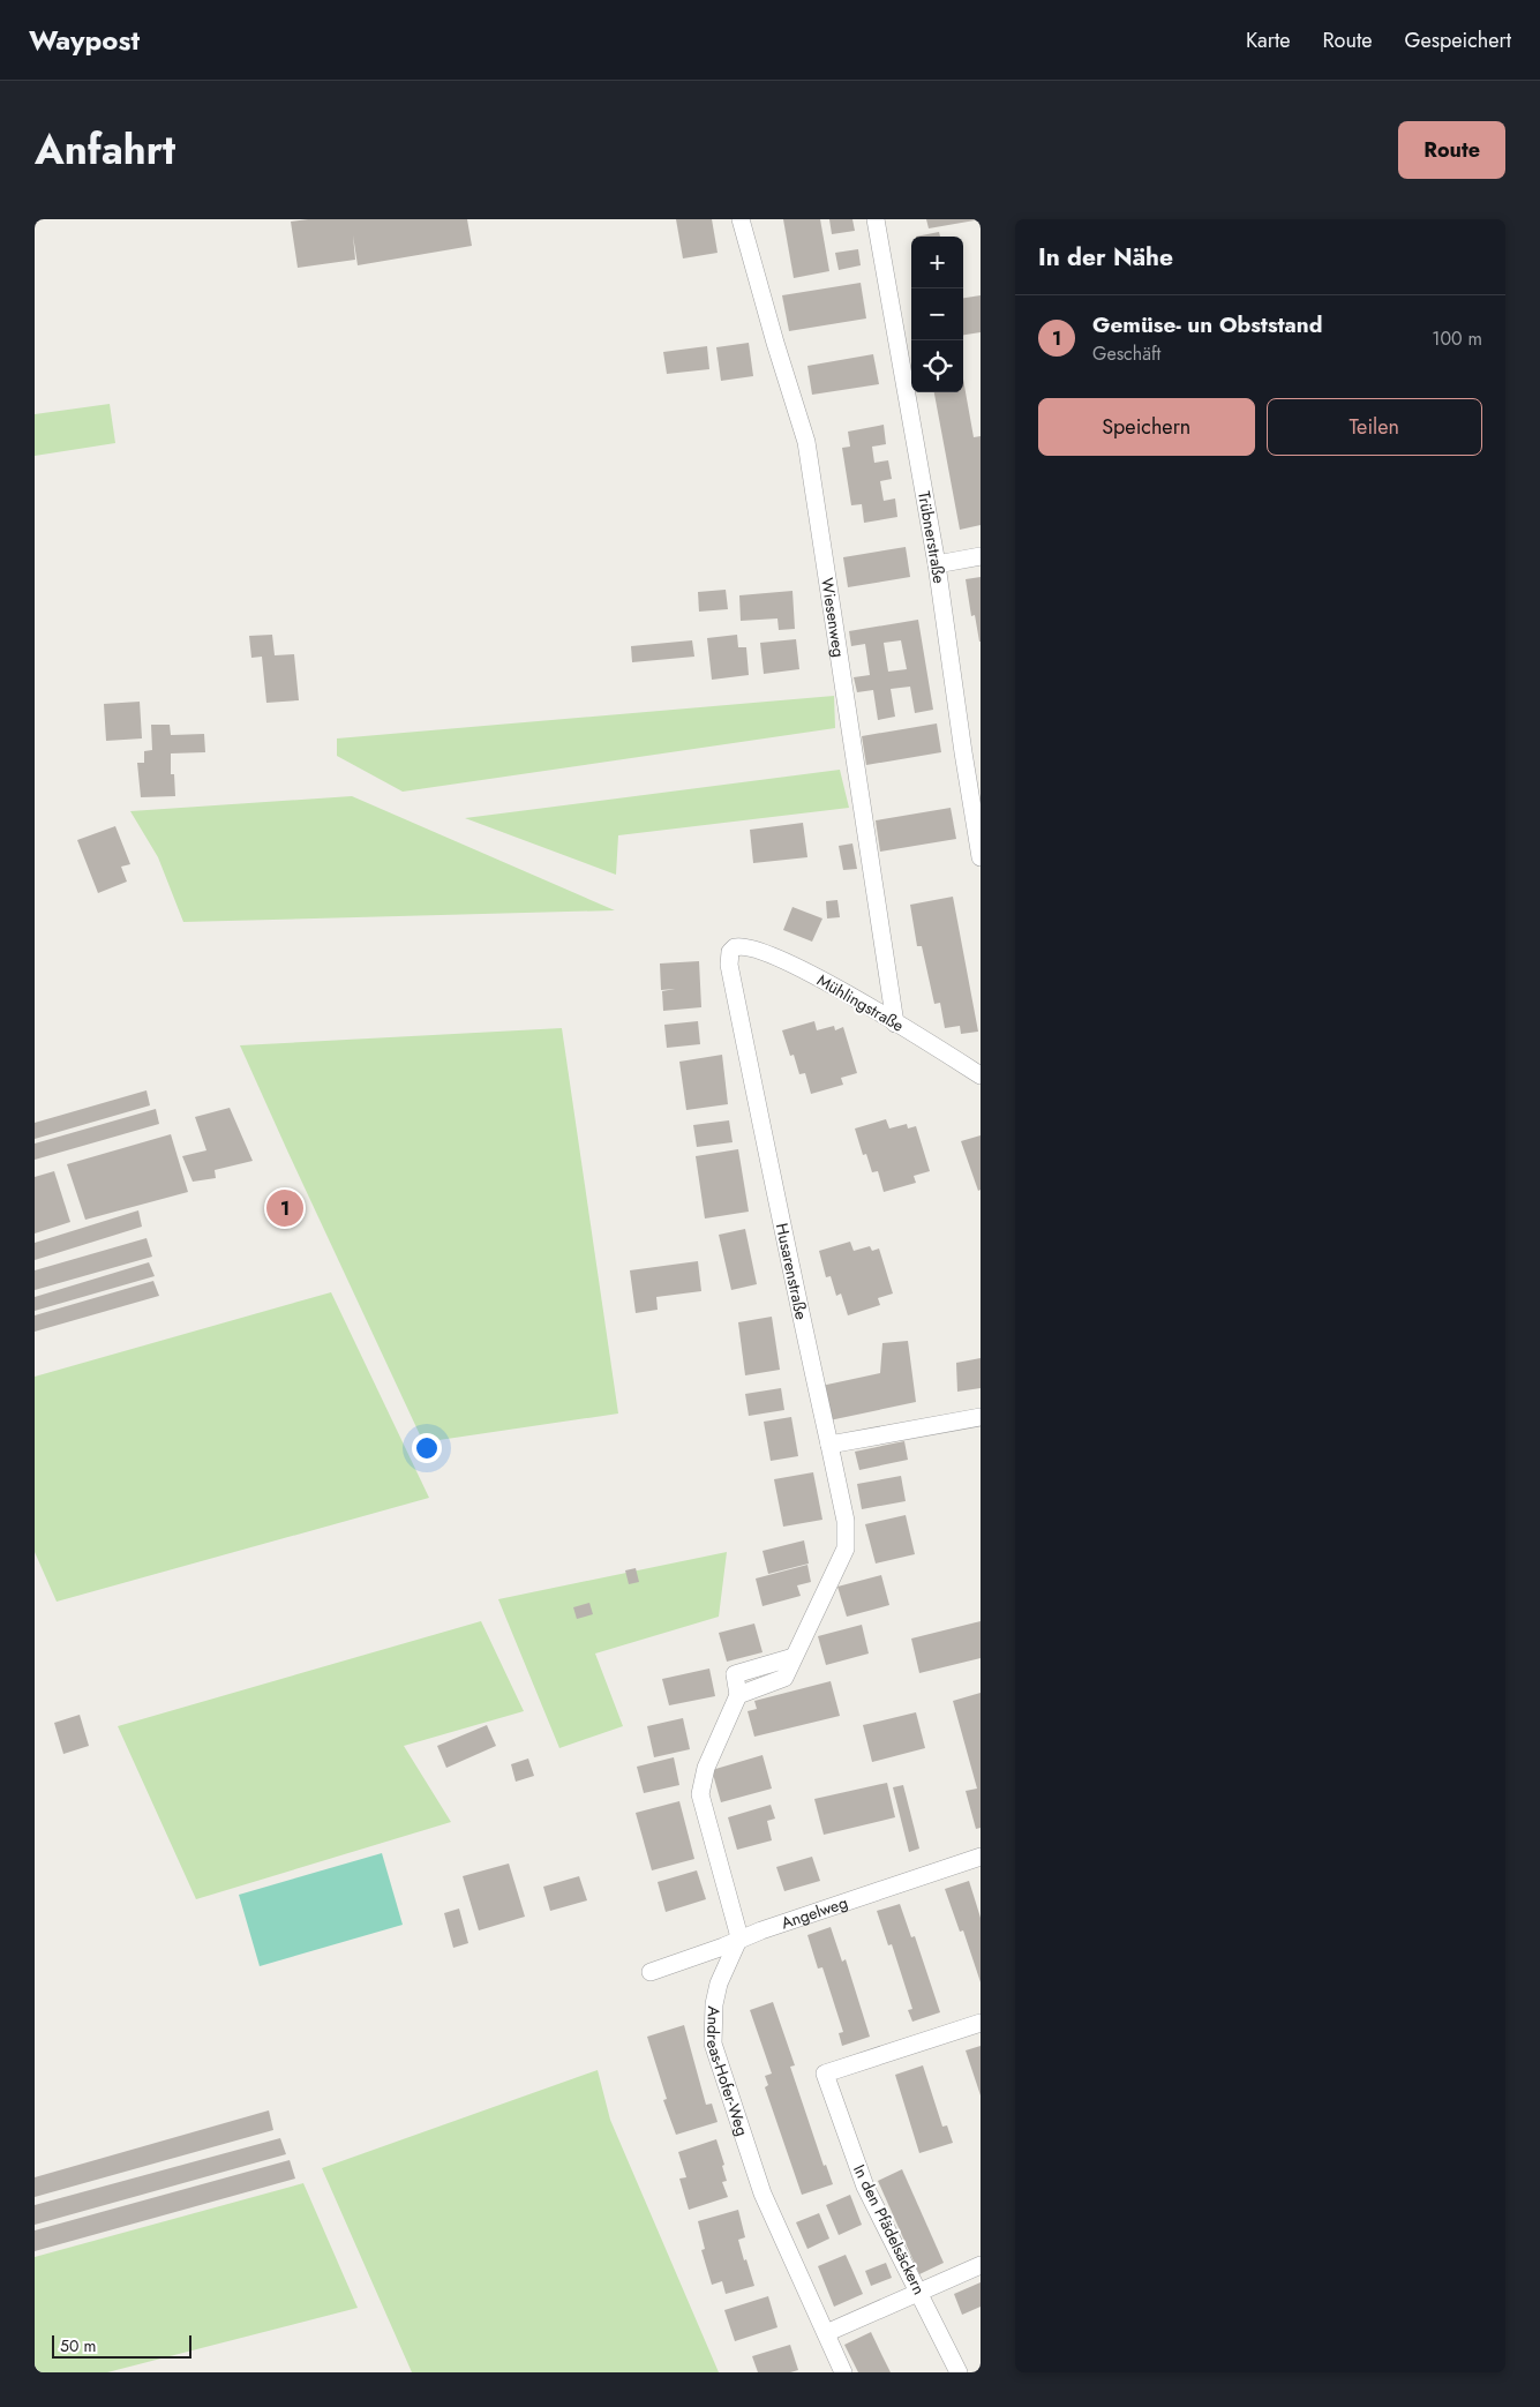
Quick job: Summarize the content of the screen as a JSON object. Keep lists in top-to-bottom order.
{
  "streets": {
    "street": [
      "Trübnerstraße",
      "Wiesenweg",
      "Mühlingstraße",
      "Husarenstraße",
      "Angelweg",
      "Andreas-Hofer-Weg",
      "In den Pfädelsäckern"
    ]
  },
  "crossings": [
    ["Wiesenweg", "Mühlingstraße"],
    ["Mühlingstraße", "Husarenstraße"],
    ["Angelweg", "Andreas-Hofer-Weg"]
  ],
  "scale_bar": "50 m",
  "page": {
    "header": "Waypost",
    "nav": ["Karte", "Route", "Gespeichert"],
    "title": "Anfahrt",
    "buttons": [
      "Route",
      ["Speichern", "Teilen"]
    ],
    "heading": "In der Nähe",
    "map_buttons": ["+", "−"],
    "list": [
      {
        "mark": "1",
        "name": "Gemüse- un Obststand",
        "note": "Geschäft",
        "value": "100 m"
      }
    ],
    "pins": "1",
    "scale": "50 m"
  }
}
